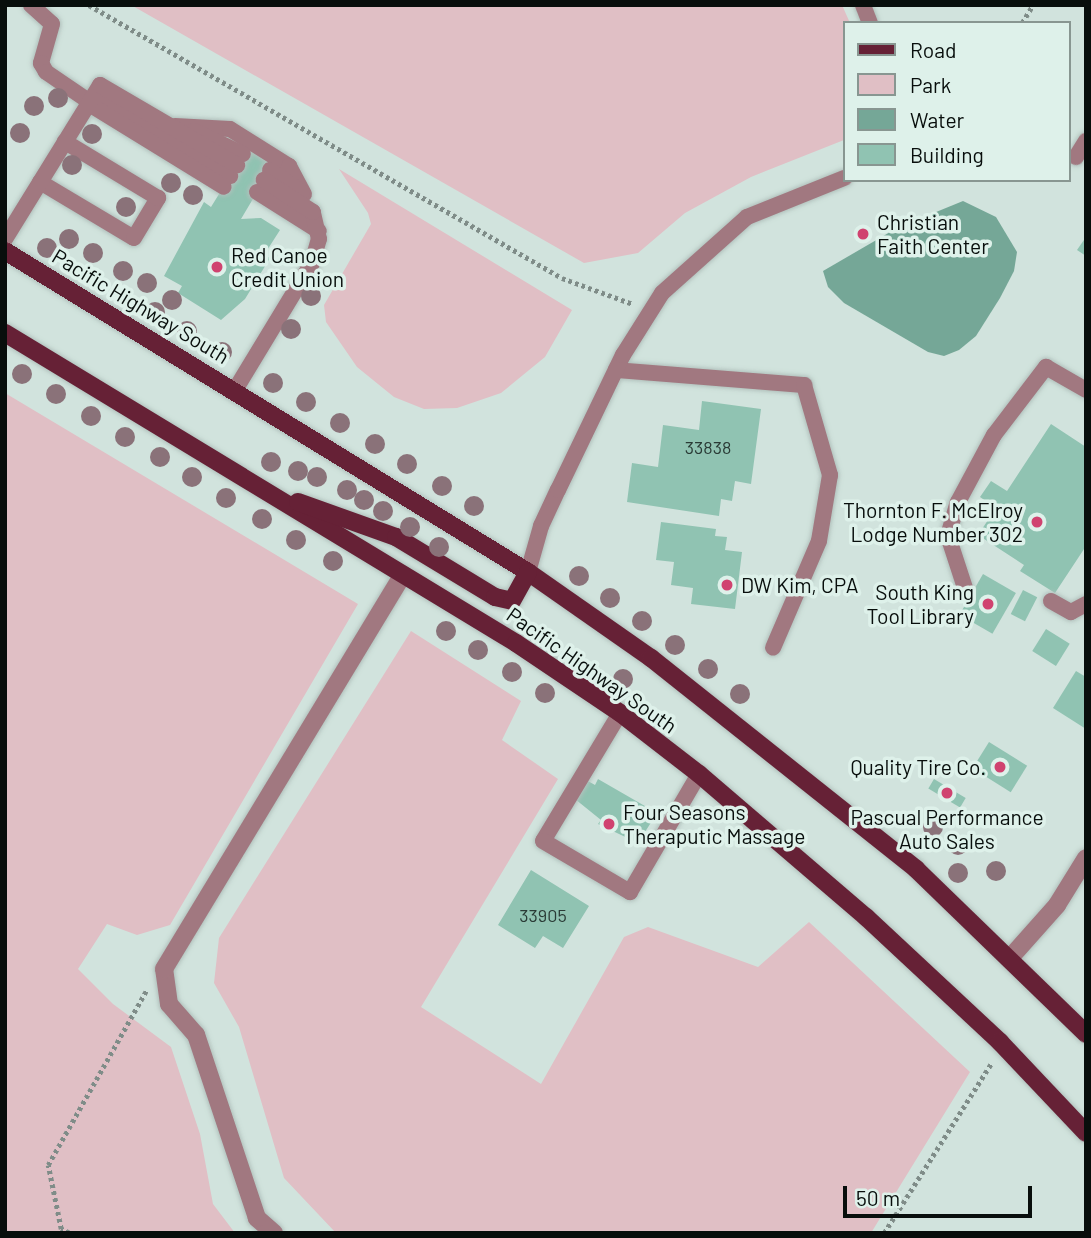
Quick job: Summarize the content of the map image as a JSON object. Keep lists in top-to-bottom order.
{
  "streets": {
    "main road": ["Pacific Highway South"]
  },
  "places": [
    "Christian Faith Center",
    "Red Canoe Credit Union",
    "Thornton F. McElroy Lodge Number 302",
    "DW Kim, CPA",
    "South King Tool Library",
    "Quality Tire Co.",
    "Pascual Performance Auto Sales",
    "Four Seasons Theraputic Massage"
  ],
  "house_numbers": ["33838", "33905"],
  "legend": [
    "Road",
    "Park",
    "Water",
    "Building"
  ],
  "scale_bar": "50 m"
}
